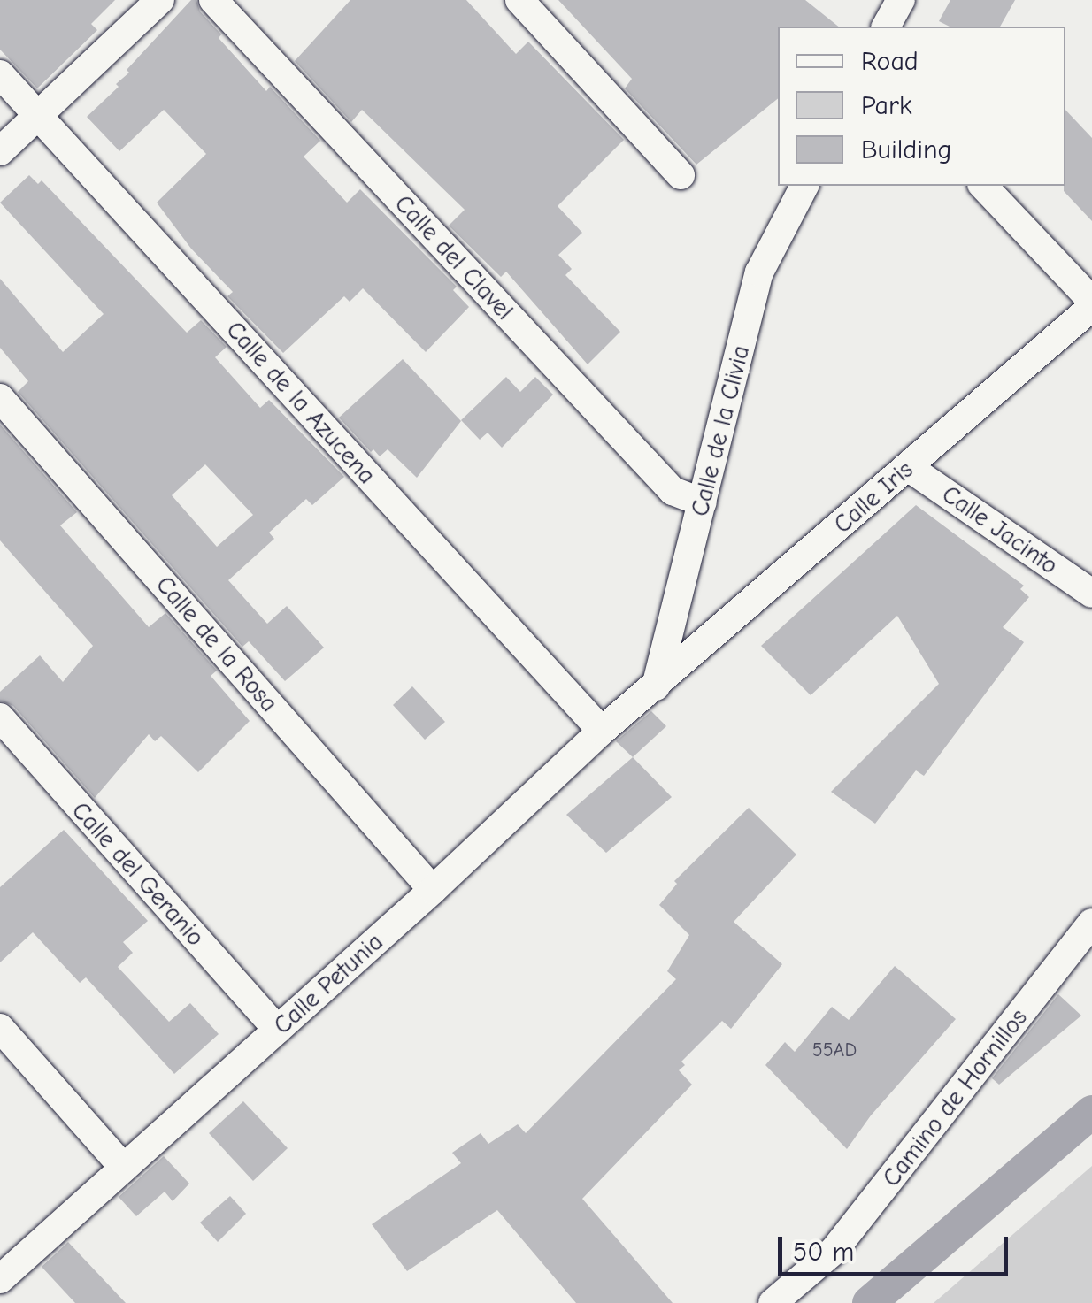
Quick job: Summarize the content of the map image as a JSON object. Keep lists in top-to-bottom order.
{
  "streets": {
    "street": [
      "Calle del Clavel",
      "Calle de la Azucena",
      "Calle de la Clivia",
      "Calle Iris",
      "Calle Jacinto",
      "Calle de la Rosa",
      "Calle del Geranio",
      "Calle Petunia",
      "Camino de Hornillos"
    ]
  },
  "crossings": [
    ["Calle del Clavel", "Calle de la Clivia"],
    ["Calle de la Azucena", "Calle Petunia"],
    ["Calle de la Clivia", "Calle Iris"],
    ["Calle de la Clivia", "Calle Petunia"],
    ["Calle Iris", "Calle Jacinto"],
    ["Calle Iris", "Calle Petunia"],
    ["Calle de la Rosa", "Calle Petunia"],
    ["Calle del Geranio", "Calle Petunia"]
  ],
  "house_numbers": ["55AD"],
  "legend": ["Road", "Park", "Building"],
  "scale_bar": "50 m"
}
